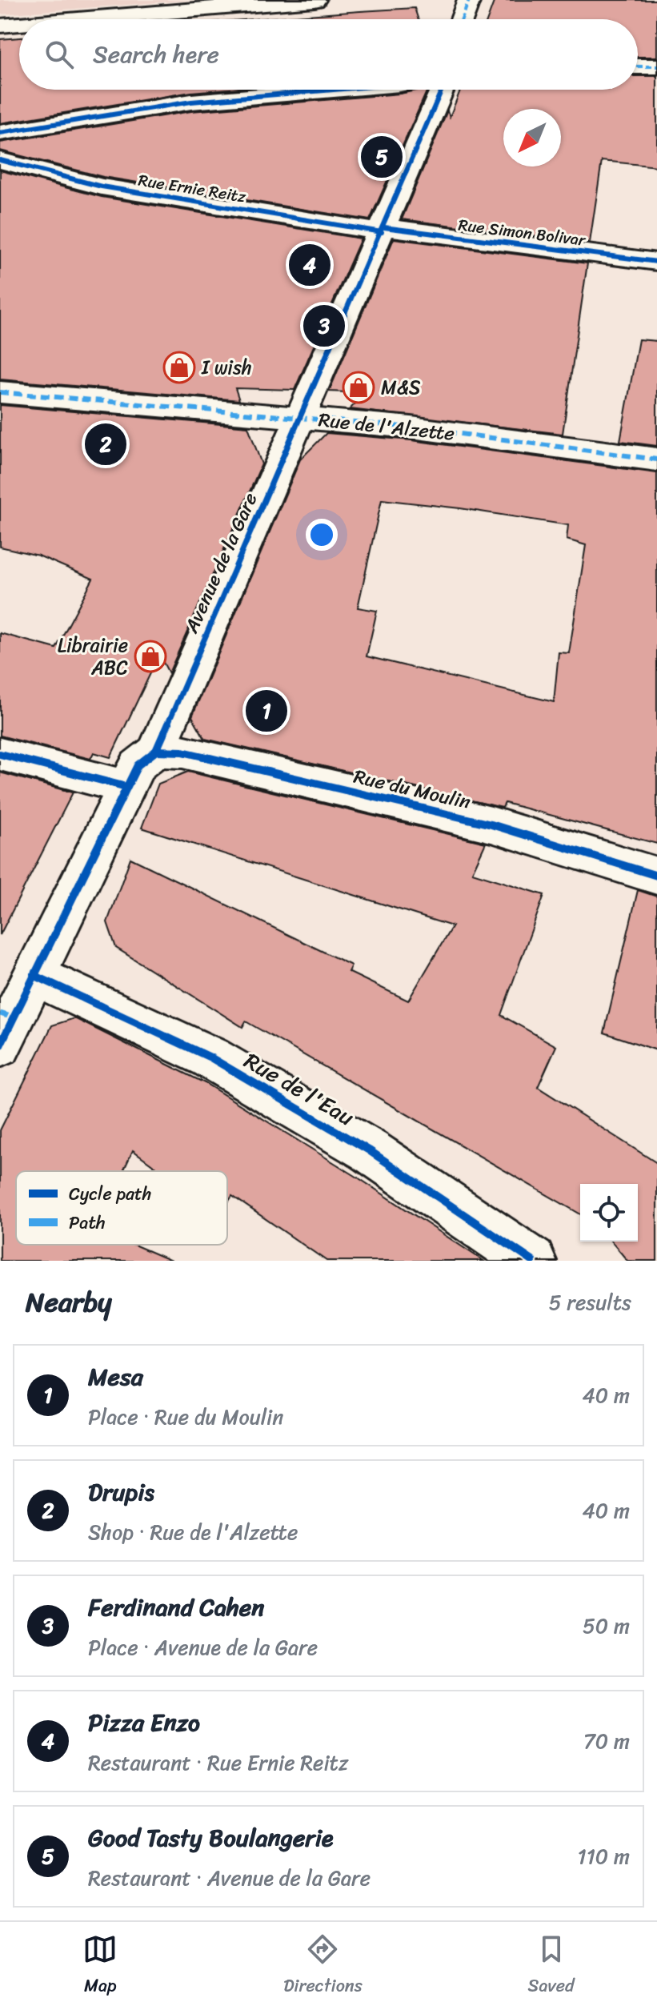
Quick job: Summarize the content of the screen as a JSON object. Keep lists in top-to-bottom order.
{
  "streets": {
    "street": [
      "Rue Ernie Reitz",
      "Rue Simon Bolivar",
      "Rue de l'Alzette",
      "Avenue de la Gare",
      "Rue du Moulin",
      "Rue de l'Eau"
    ]
  },
  "crossings": [
    ["Rue Ernie Reitz", "Rue Simon Bolivar"],
    ["Rue Ernie Reitz", "Avenue de la Gare"],
    ["Rue Simon Bolivar", "Avenue de la Gare"],
    ["Rue de l'Alzette", "Avenue de la Gare"],
    ["Avenue de la Gare", "Rue du Moulin"],
    ["Avenue de la Gare", "Rue de l'Eau"]
  ],
  "places": {
    "shop": ["I wish", "M&S", "Librairie ABC"]
  },
  "legend": ["Cycle path", "Path"],
  "north": "bottom left",
  "page": {
    "search": "Search here",
    "pins": [
      "5",
      "4",
      "3",
      "2",
      "1"
    ],
    "heading": ["Nearby", "5 results"],
    "list": [
      {
        "mark": "1",
        "name": "Mesa",
        "note": "Place · Rue du Moulin",
        "value": "40 m"
      },
      {
        "mark": "2",
        "name": "Drupis",
        "note": "Shop · Rue de l'Alzette",
        "value": "40 m"
      },
      {
        "mark": "3",
        "name": "Ferdinand Cahen",
        "note": "Place · Avenue de la Gare",
        "value": "50 m"
      },
      {
        "mark": "4",
        "name": "Pizza Enzo",
        "note": "Restaurant · Rue Ernie Reitz",
        "value": "70 m"
      },
      {
        "mark": "5",
        "name": "Good Tasty Boulangerie",
        "note": "Restaurant · Avenue de la Gare",
        "value": "110 m"
      }
    ],
    "nav": ["Map", "Directions", "Saved"]
  }
}
